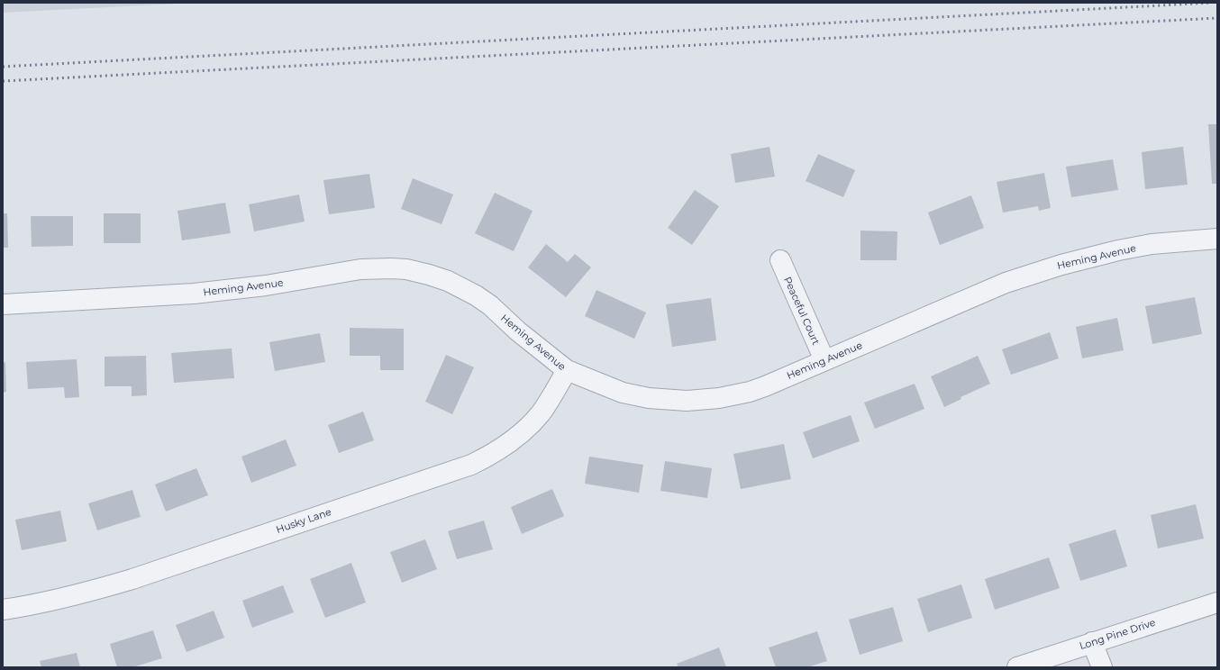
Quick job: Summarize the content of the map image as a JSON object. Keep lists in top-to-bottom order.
{
  "streets": {
    "street": [
      "Heming Avenue",
      "Peaceful Court",
      "Husky Lane",
      "Long Pine Drive"
    ]
  },
  "crossings": [
    ["Heming Avenue", "Peaceful Court"],
    ["Heming Avenue", "Husky Lane"]
  ]
}
